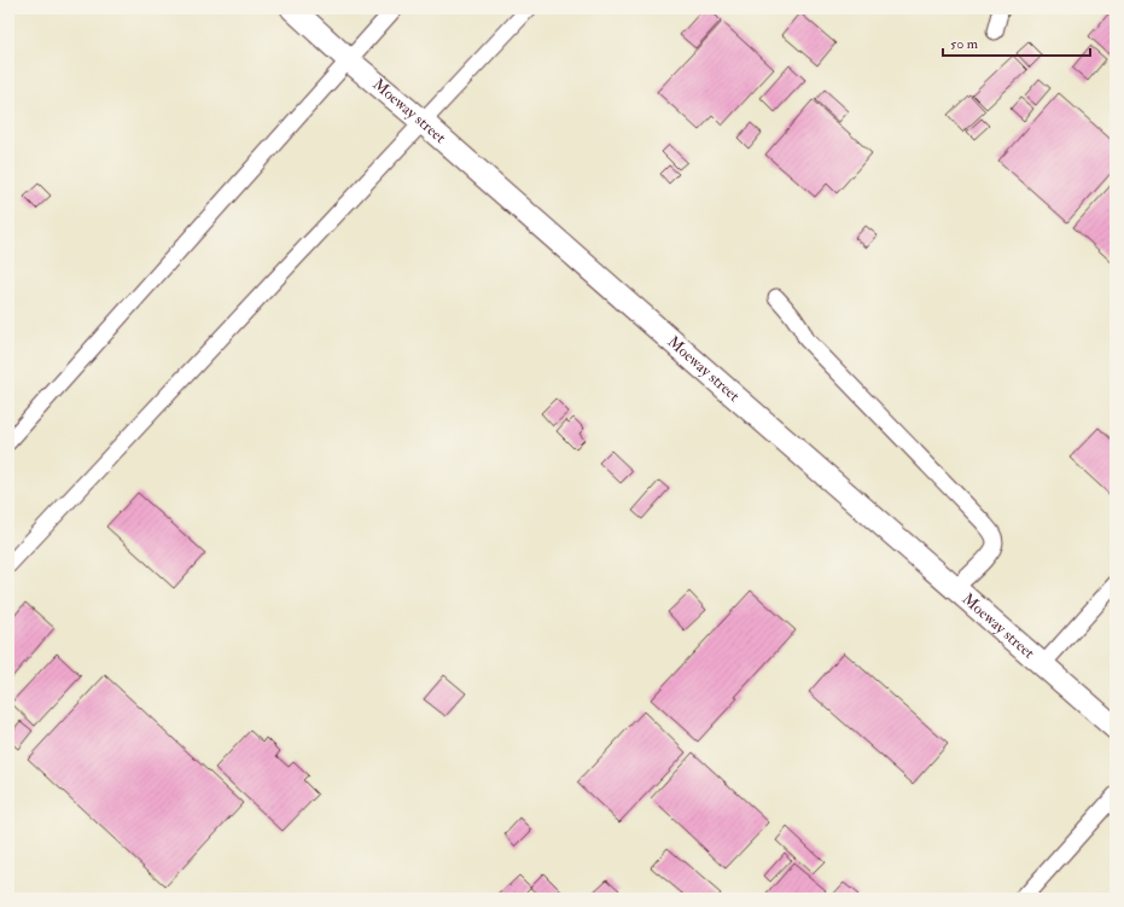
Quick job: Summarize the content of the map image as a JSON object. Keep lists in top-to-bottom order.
{
  "streets": {
    "street": ["Moeway street"]
  },
  "scale_bar": "50 m"
}
